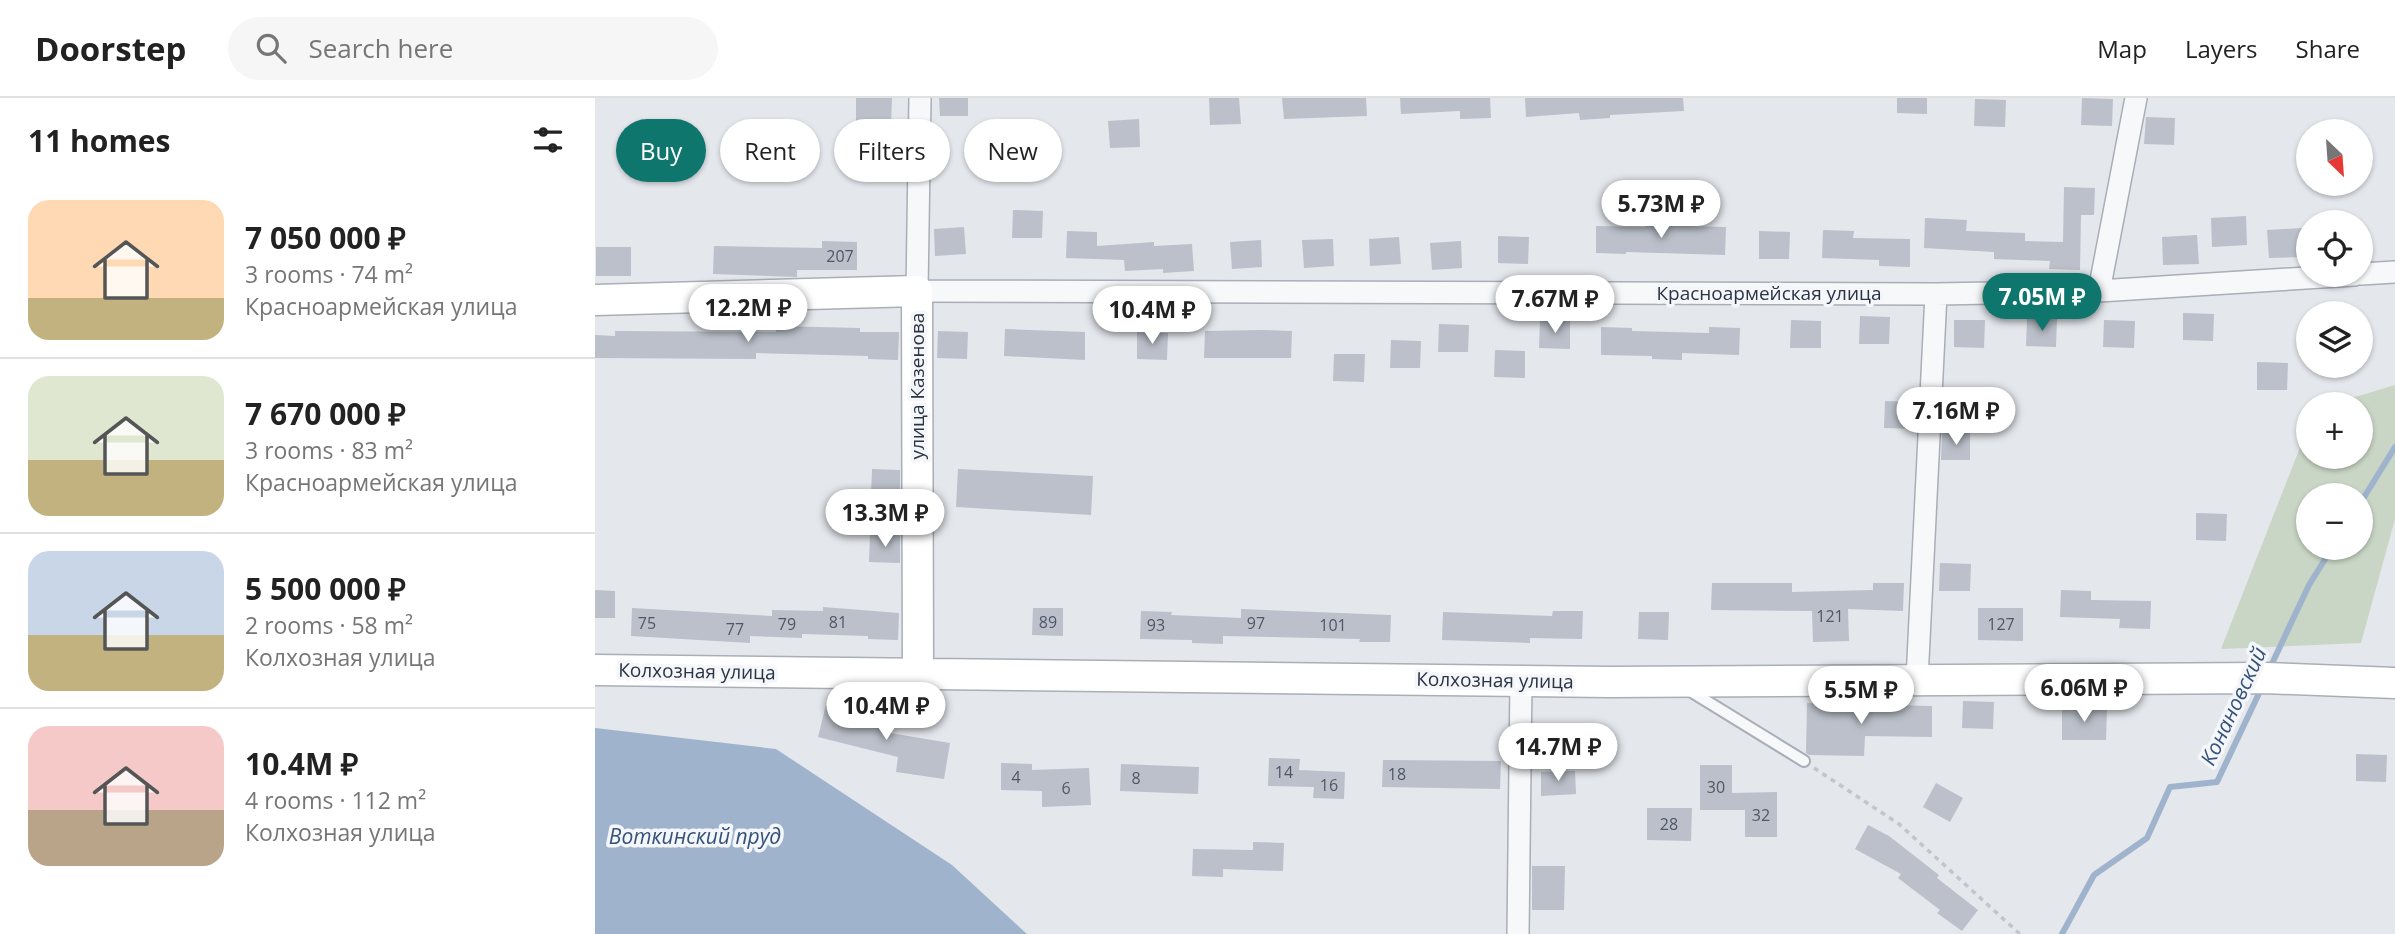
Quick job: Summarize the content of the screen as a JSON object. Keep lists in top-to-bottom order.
{
  "streets": {
    "street": ["Красноармейская улица", "улица Казенова", "Колхозная улица"]
  },
  "crossings": [
    ["Красноармейская улица", "улица Казенова"],
    ["улица Казенова", "Колхозная улица"]
  ],
  "water": ["Конановский", "Воткинский пруд"],
  "house_numbers": [
    "207",
    "121",
    "81",
    "89",
    "75",
    "97",
    "79",
    "127",
    "93",
    "101",
    "77",
    "14",
    "18",
    "4",
    "8",
    "16",
    "30",
    "6",
    "32",
    "28"
  ],
  "north": "bottom right",
  "page": {
    "header": "Doorstep",
    "search": "Search here",
    "nav": ["Map", "Layers", "Share"],
    "heading": "11 homes",
    "map_buttons": ["+", "−"],
    "chip": [
      "Buy",
      "Rent",
      "Filters",
      "New"
    ],
    "price": [
      "5.73M ₽",
      "7.05M ₽",
      "7.67M ₽",
      "12.2M ₽",
      "10.4M ₽",
      "7.16M ₽",
      "13.3M ₽",
      "6.06M ₽",
      "5.5M ₽",
      "10.4M ₽",
      "14.7M ₽"
    ],
    "list": [
      {
        "name": "7 050 000 ₽",
        "note": "3 rooms · 74 m² · Красноармейская улица"
      },
      {
        "name": "7 670 000 ₽",
        "note": "3 rooms · 83 m² · Красноармейская улица"
      },
      {
        "name": "5 500 000 ₽",
        "note": "2 rooms · 58 m² · Колхозная улица"
      },
      {
        "name": "10.4M ₽",
        "note": "4 rooms · 112 m² · Колхозная улица"
      }
    ]
  }
}
